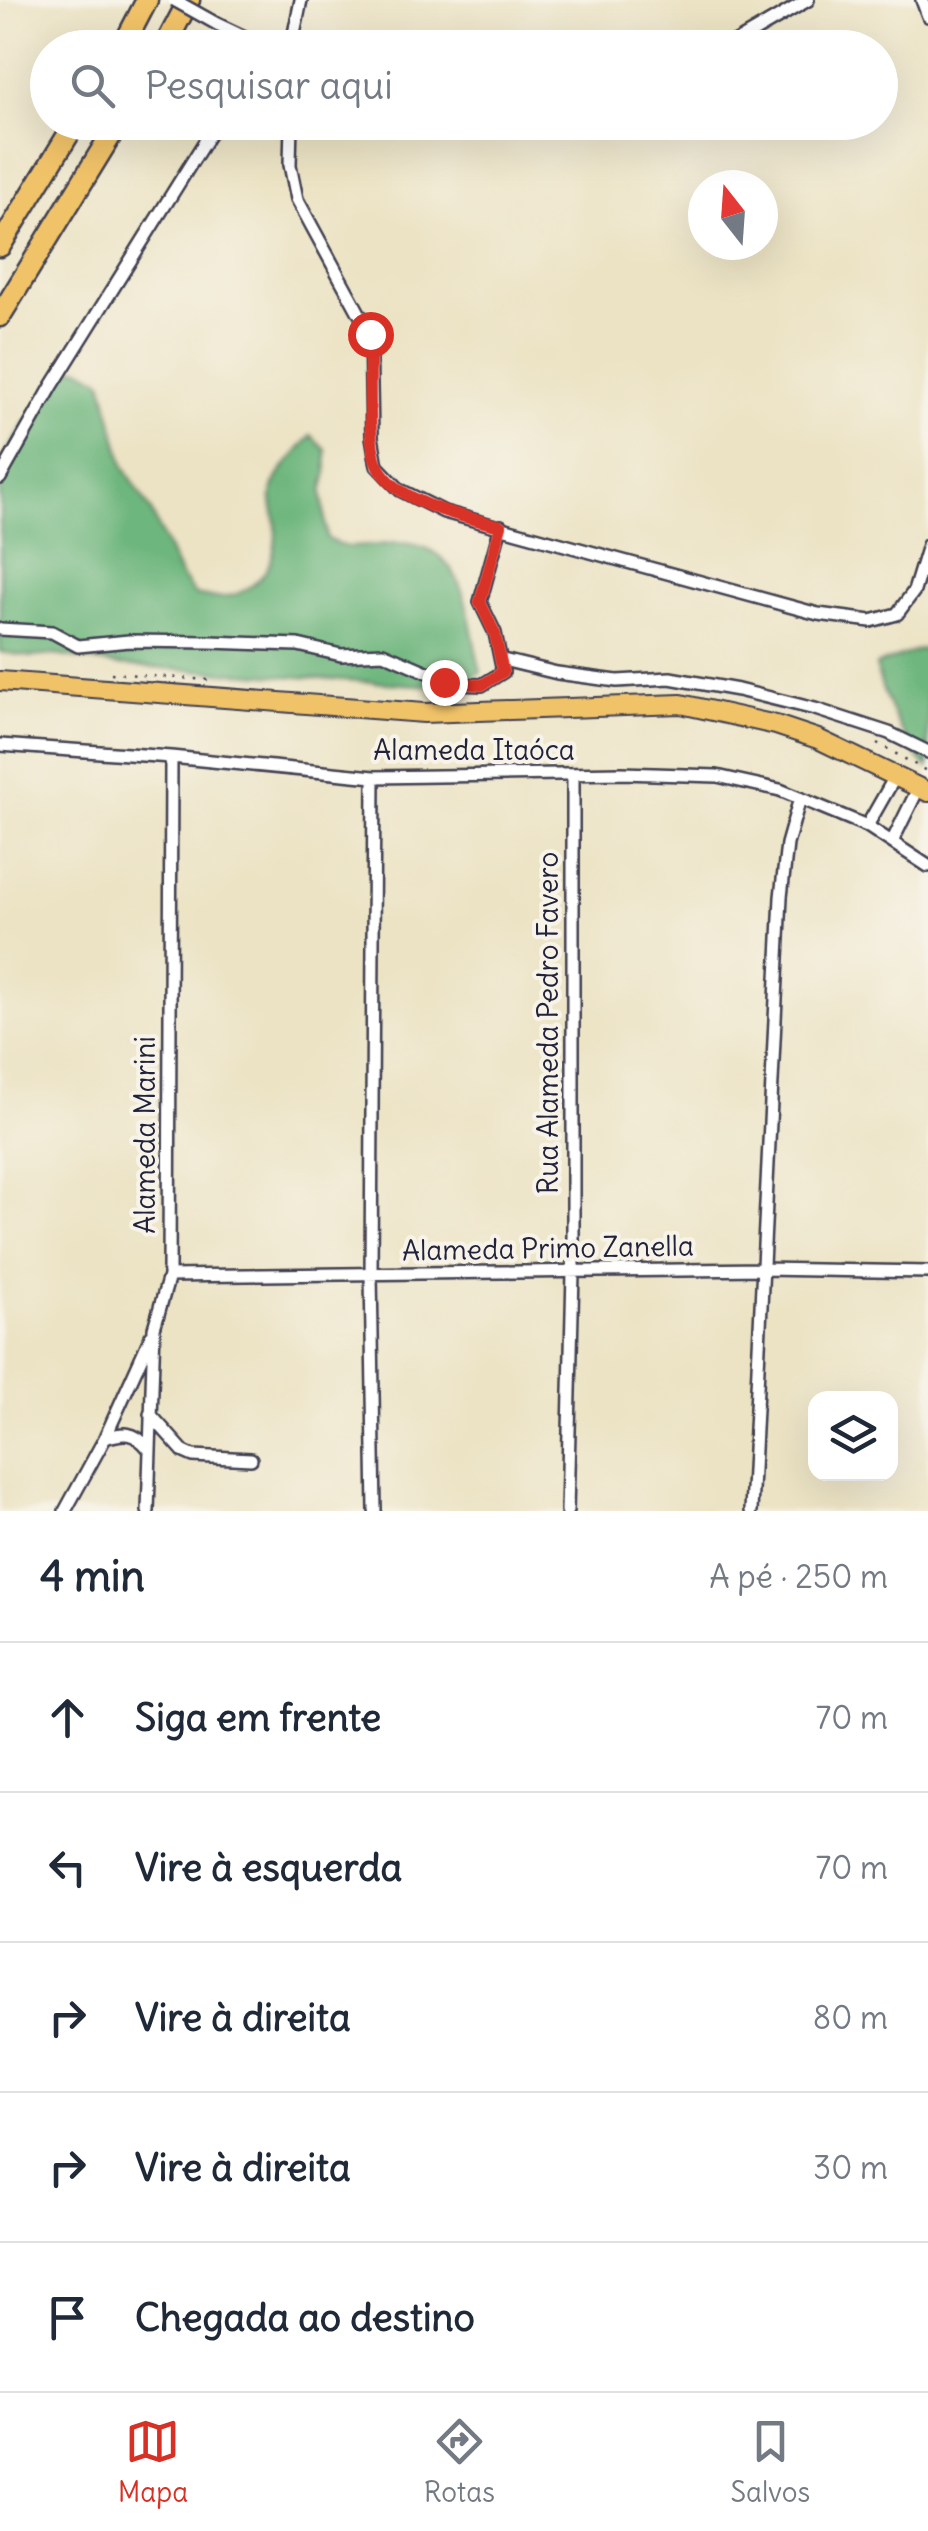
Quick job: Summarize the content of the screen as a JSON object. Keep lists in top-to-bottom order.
{
  "streets": {
    "street": [
      "Alameda Itaóca",
      "Rua Alameda Pedro Favero",
      "Alameda Marini",
      "Alameda Primo Zanella"
    ]
  },
  "crossings": [
    ["Alameda Itaóca", "Rua Alameda Pedro Favero"],
    ["Alameda Itaóca", "Alameda Marini"],
    ["Rua Alameda Pedro Favero", "Alameda Primo Zanella"],
    ["Alameda Marini", "Alameda Primo Zanella"]
  ],
  "north": "top",
  "page": {
    "search": "Pesquisar aqui",
    "heading": ["4 min", "A pé · 250 m"],
    "list": [
      ["Siga em frente", "70 m"],
      ["Vire à esquerda", "70 m"],
      ["Vire à direita", "80 m"],
      ["Vire à direita", "30 m"],
      "Chegada ao destino"
    ],
    "nav": ["Mapa", "Rotas", "Salvos"]
  }
}
